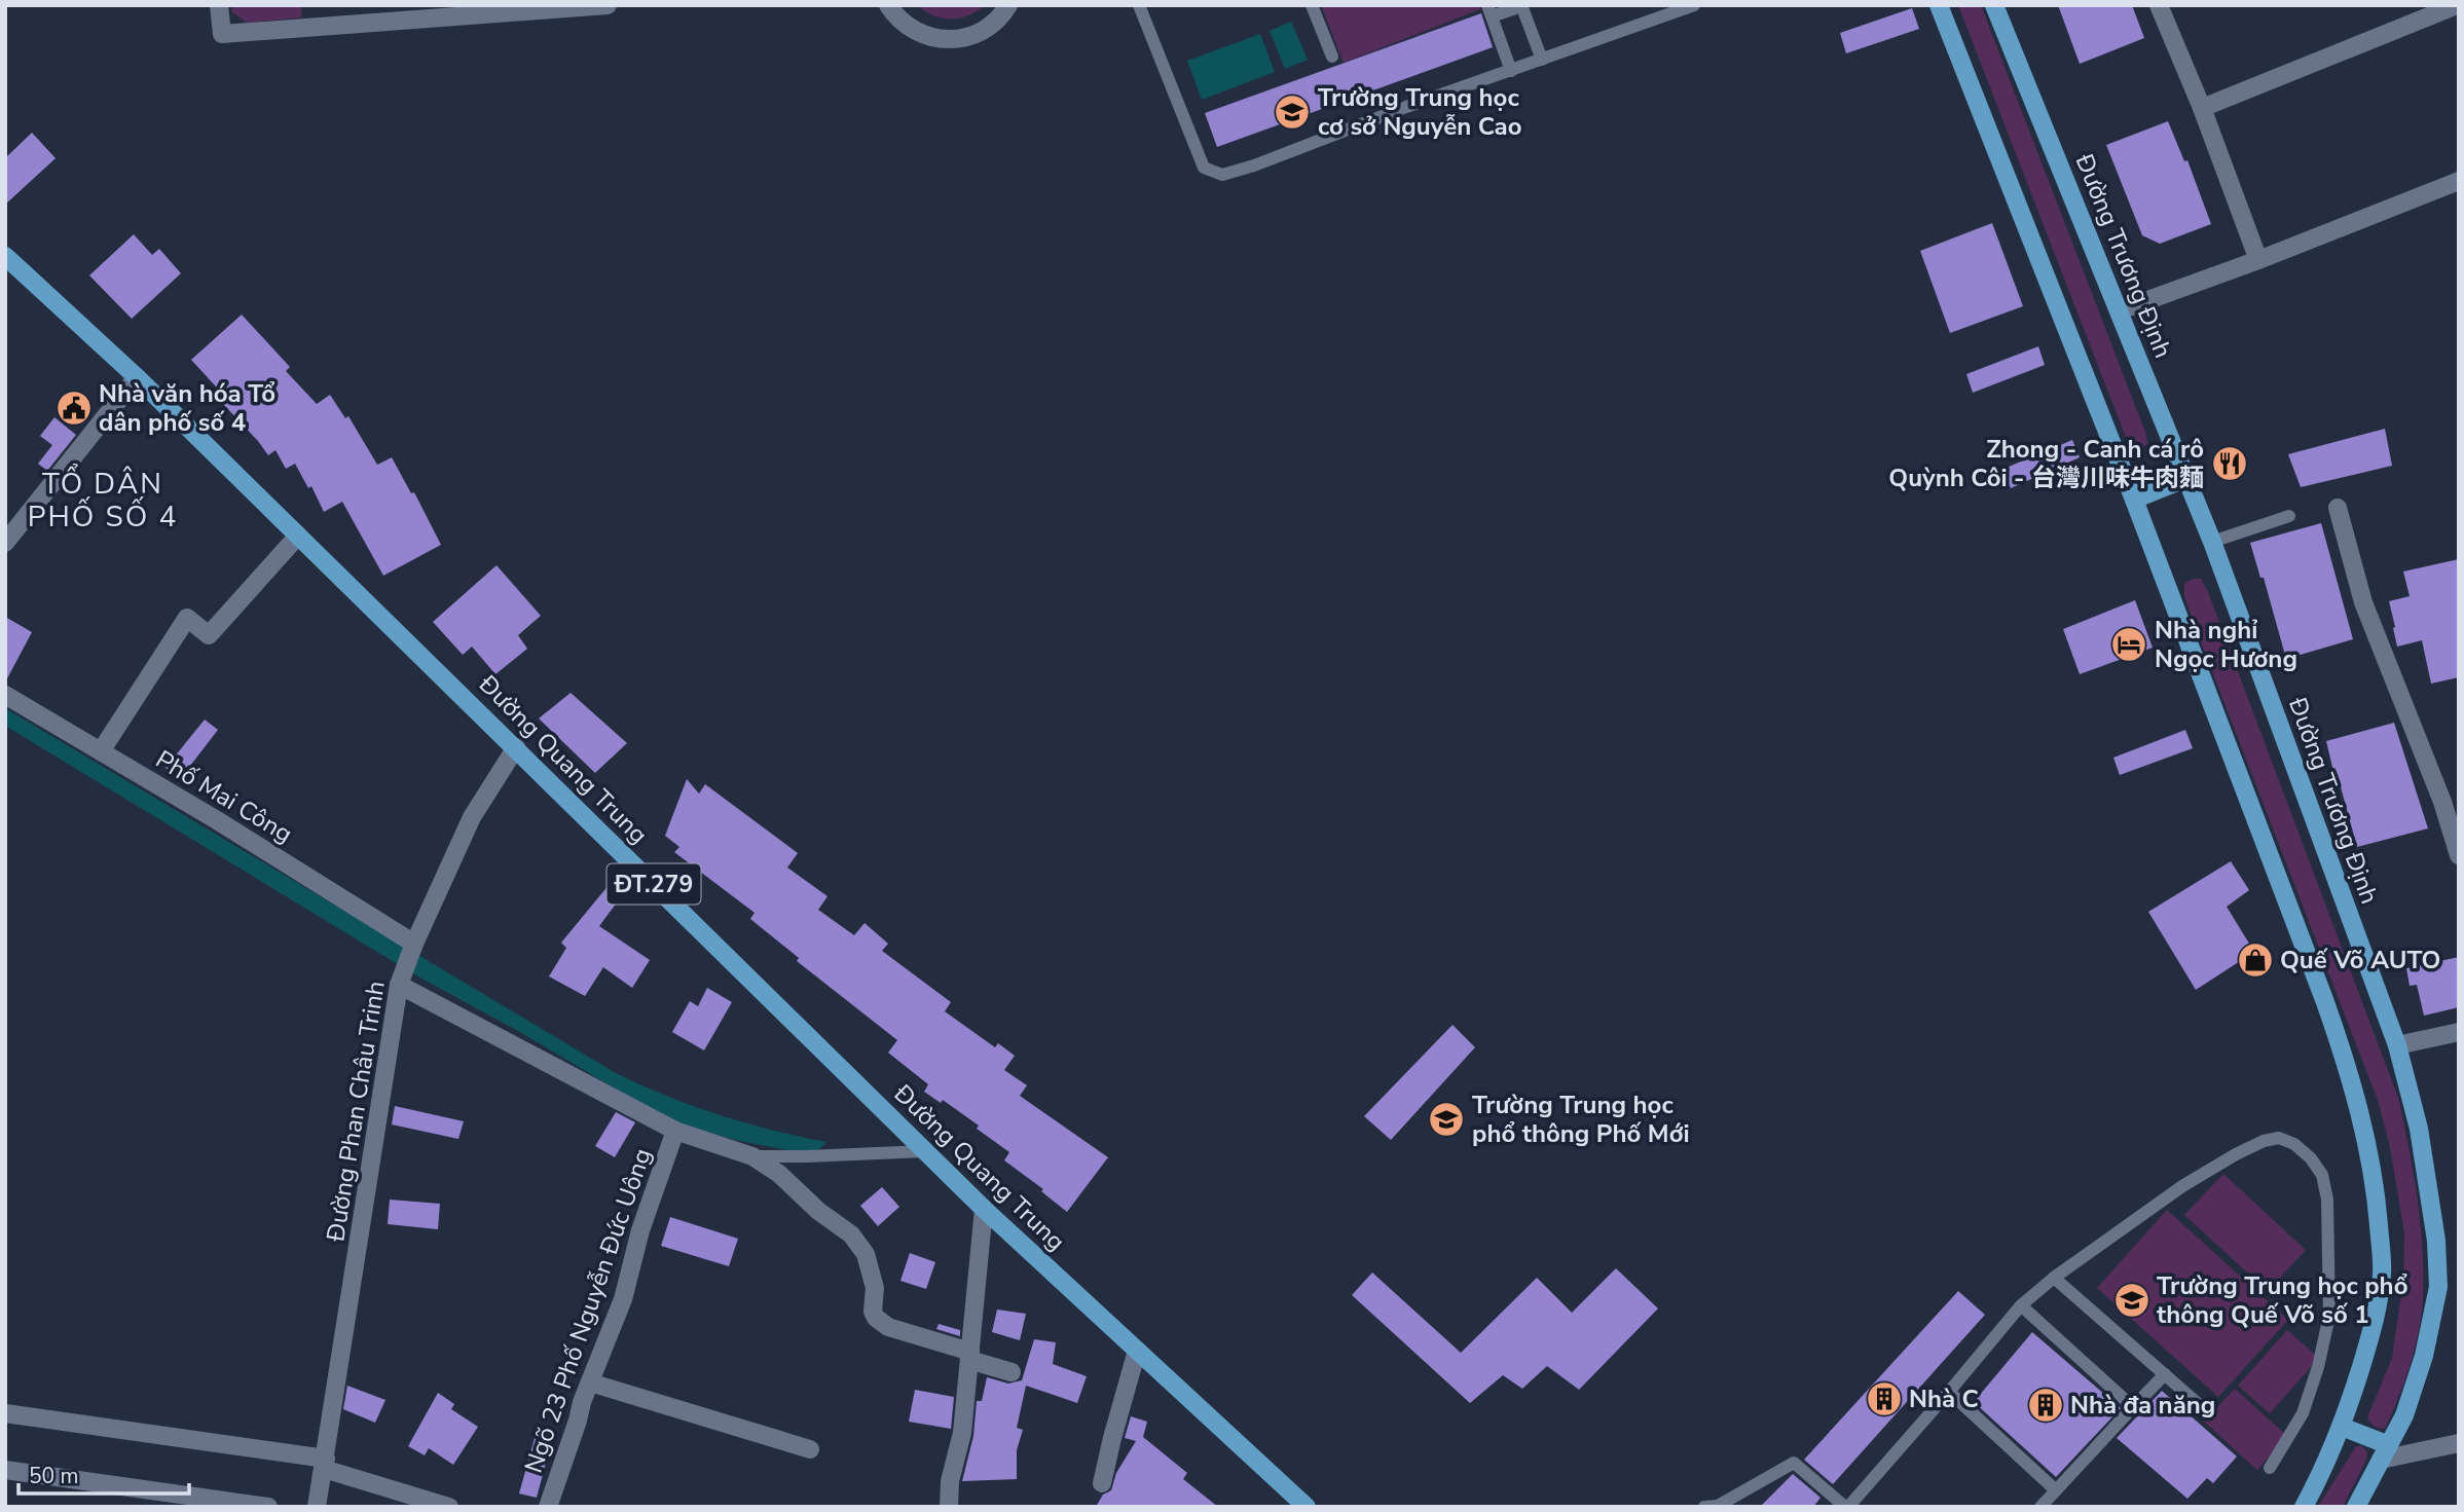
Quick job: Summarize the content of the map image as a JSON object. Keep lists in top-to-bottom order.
{
  "streets": {
    "main road": ["Đường Trương Định", "Đường Quang Trung", "ĐT.279"],
    "street": ["Phố Mai Công", "Đường Phan Châu Trinh", "Ngõ 23 Phố Nguyễn Đức Uông"]
  },
  "crossings": [
    ["Đường Quang Trung", "Đường Phan Châu Trinh"],
    ["Phố Mai Công", "Đường Phan Châu Trinh"]
  ],
  "districts": ["TỔ DÂN PHỐ SỐ 4"],
  "places": {
    "school or university": ["Trường Trung học cơ sở Nguyễn Cao", "Trường Trung học phổ thông Phố Mới", "Trường Trung học phổ thông Quế Võ số 1"],
    "public building": ["Nhà văn hóa Tổ dân phố số 4"],
    "restaurant": ["Zhong - Canh cá rô Quỳnh Côi - 台灣川味牛肉麵"],
    "hotel": ["Nhà nghỉ Ngọc Hương"],
    "shop": ["Quế Võ AUTO"],
    "building": ["Nhà C", "Nhà đa năng"]
  },
  "scale_bar": "50 m"
}
